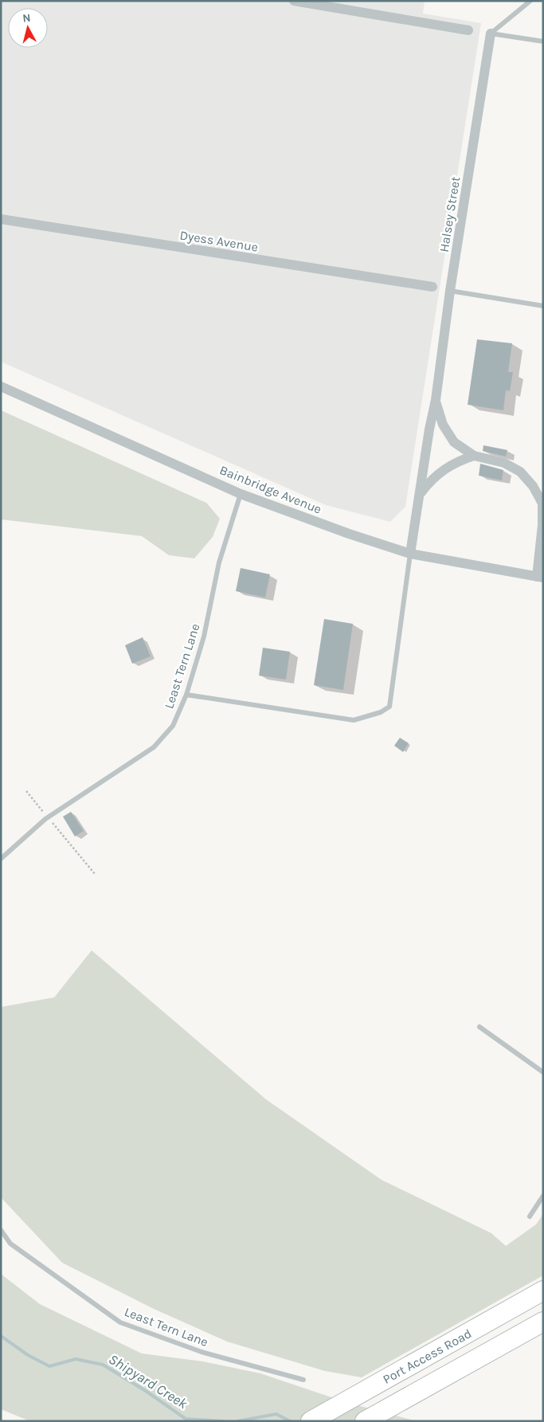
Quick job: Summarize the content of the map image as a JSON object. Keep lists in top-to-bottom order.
{
  "streets": {
    "highway": ["Port Access Road"],
    "street": ["Halsey Street", "Dyess Avenue", "Bainbridge Avenue"],
    "lane": ["Least Tern Lane"]
  },
  "crossings": [
    ["Halsey Street", "Bainbridge Avenue"],
    ["Bainbridge Avenue", "Least Tern Lane"]
  ],
  "water": ["Shipyard Creek"],
  "north": "top"
}
